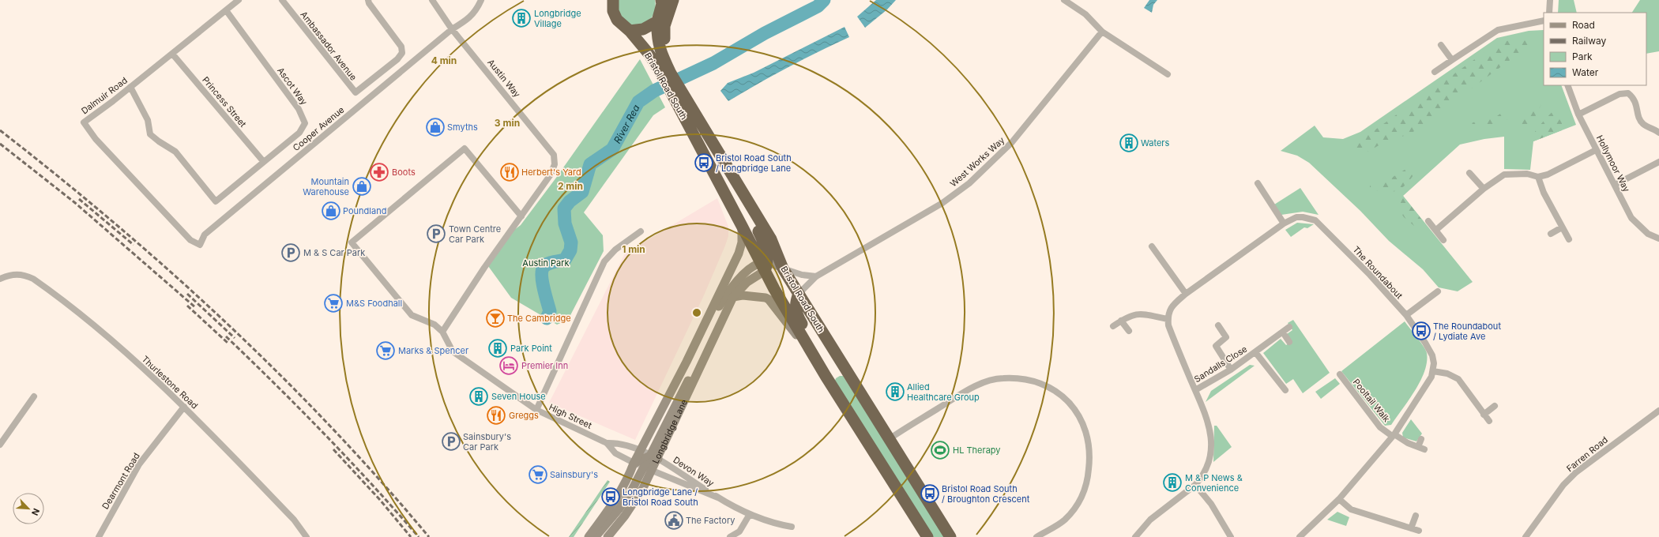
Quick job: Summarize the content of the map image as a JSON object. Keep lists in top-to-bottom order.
{
  "streets": {
    "highway": ["Bristol Road South"],
    "street": [
      "Ambassador Avenue",
      "Austin Way",
      "Ascot Way",
      "Dalmuir Road",
      "Princess Street",
      "Cooper Avenue",
      "West Works Way",
      "Hollymoor Way",
      "The Roundabout",
      "Sandalls Close",
      "Thurlestone Road",
      "Pooltail Walk",
      "High Street",
      "Longbridge Lane",
      "Farren Road",
      "Devon Way",
      "Dearmont Road"
    ]
  },
  "crossings": [
    ["Austin Way", "Cooper Avenue"],
    ["Austin Way", "High Street"],
    ["Ascot Way", "Dalmuir Road"],
    ["Ascot Way", "Princess Street"],
    ["Bristol Road South", "West Works Way"],
    ["Bristol Road South", "Longbridge Lane"],
    ["Dalmuir Road", "Princess Street"],
    ["Dalmuir Road", "Cooper Avenue"],
    ["The Roundabout", "Pooltail Walk"],
    ["Thurlestone Road", "Dearmont Road"],
    ["High Street", "Longbridge Lane"],
    ["High Street", "Devon Way"],
    ["Longbridge Lane", "Devon Way"]
  ],
  "water": ["River Rea"],
  "parks": ["Austin Park"],
  "places": {
    "building": [
      "Longbridge Village",
      "Waters",
      "Park Point",
      "Allied Healthcare Group",
      "Seven House",
      "M & P News & Convenience"
    ],
    "shop": ["Smyths", "Mountain Warehouse", "Poundland"],
    "bus stop": [
      "Bristol Road South / Longbridge Lane",
      "The Roundabout / Lydiate Ave",
      "Bristol Road South / Broughton Crescent",
      "Longbridge Lane / Bristol Road South"
    ],
    "pharmacy": ["Boots"],
    "restaurant": ["Herbert's Yard", "Greggs"],
    "parking": ["Town Centre Car Park", "M & S Car Park", "Sainsbury's Car Park"],
    "supermarket": ["M&S Foodhall", "Marks & Spencer", "Sainsbury's"],
    "bar": ["The Cambridge"],
    "hotel": ["Premier Inn"],
    "sports": ["HL Therapy"],
    "public building": ["The Factory"]
  },
  "legend": [
    "Road",
    "Railway",
    "Park",
    "Water"
  ],
  "north": "bottom right",
  "rings": [
    "4 min",
    "3 min",
    "2 min",
    "1 min"
  ]
}
